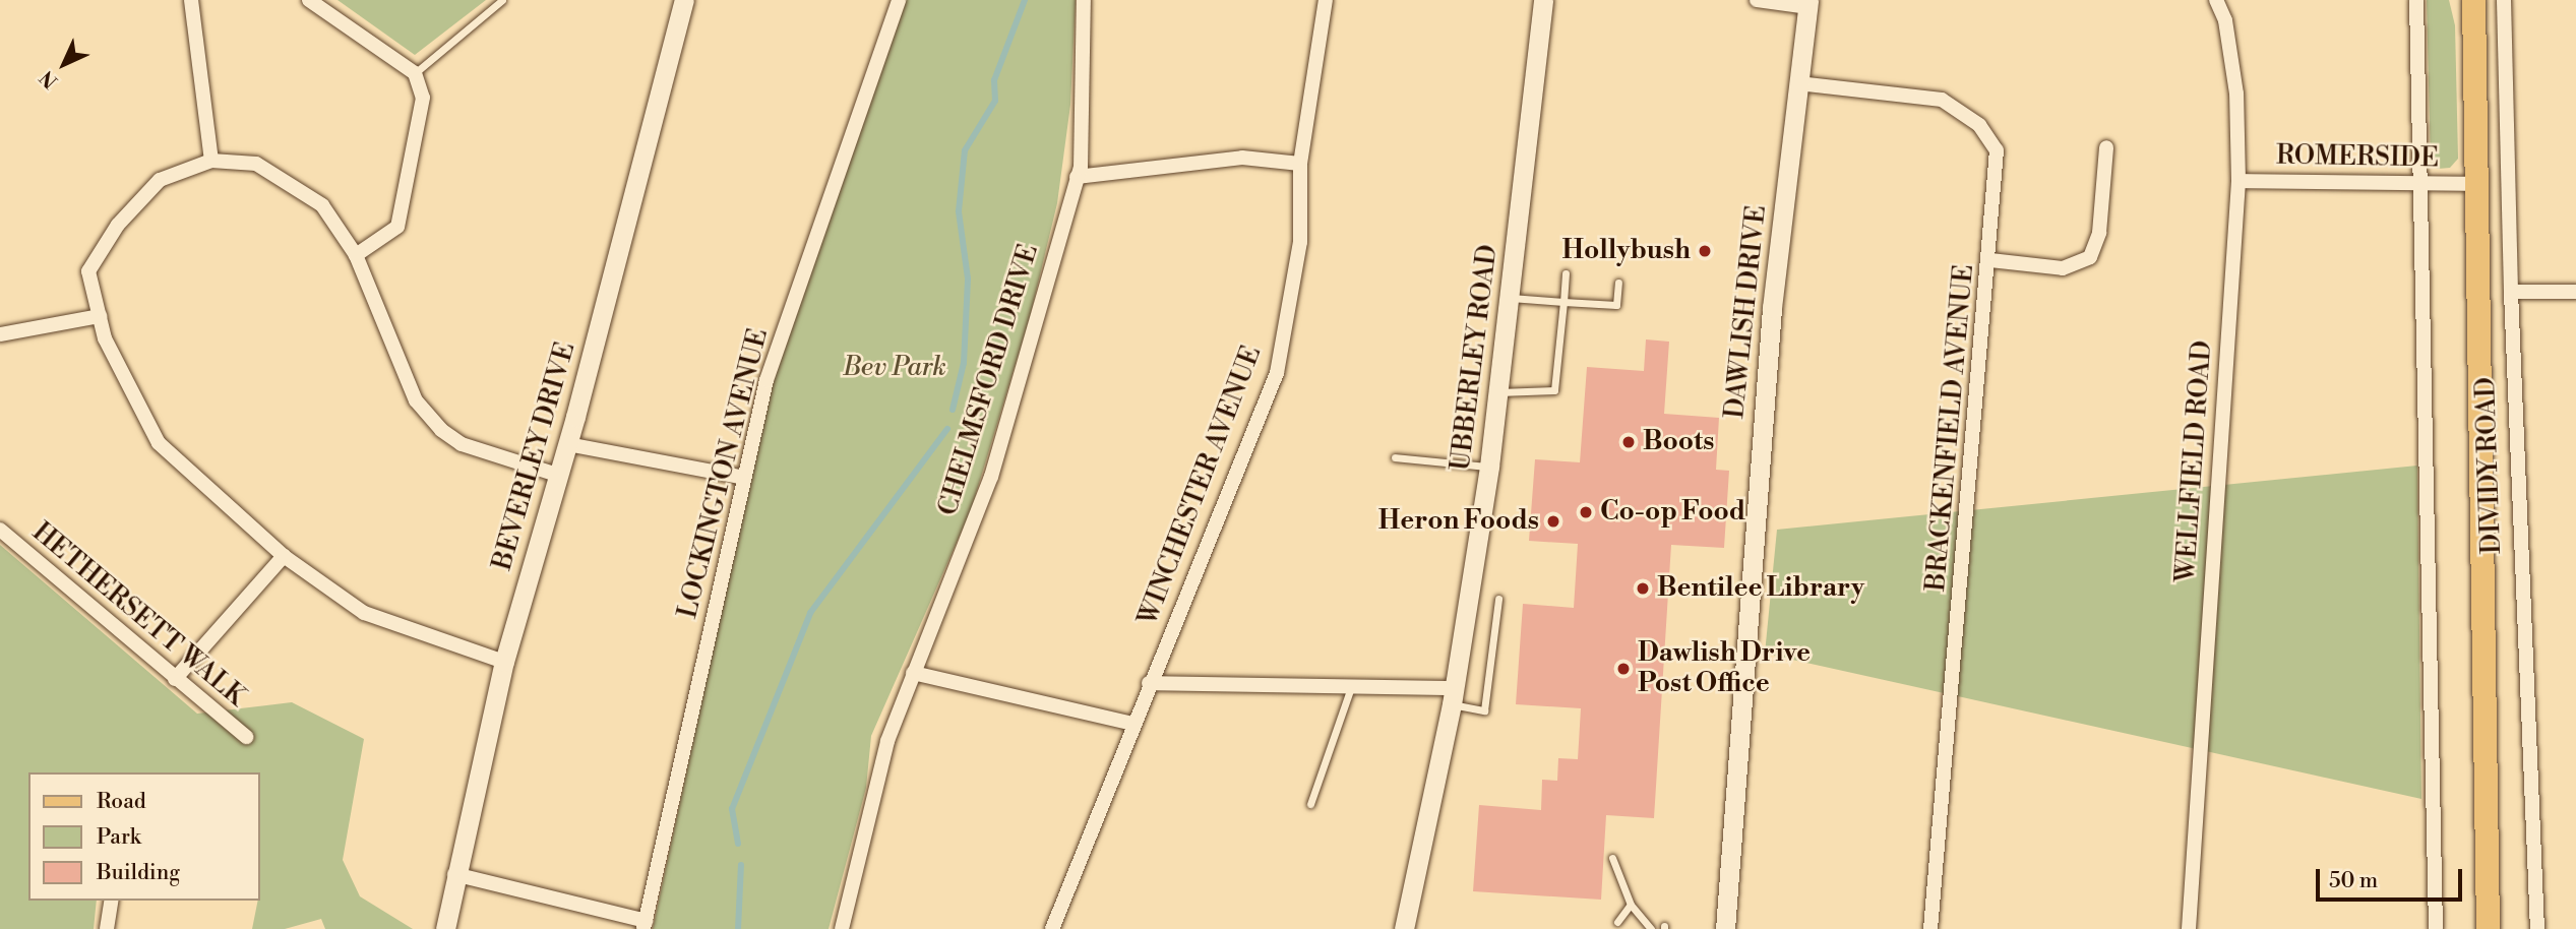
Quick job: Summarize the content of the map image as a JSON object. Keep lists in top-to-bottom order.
{
  "streets": {
    "main road": ["DIVIDY ROAD"],
    "street": [
      "ROMERSIDE",
      "DAWLISH DRIVE",
      "UBBERLEY ROAD",
      "CHELMSFORD DRIVE",
      "BRACKENFIELD AVENUE",
      "BEVERLEY DRIVE",
      "WELLFIELD ROAD",
      "LOCKINGTON AVENUE",
      "WINCHESTER AVENUE",
      "HETHERSETT WALK"
    ]
  },
  "crossings": [
    ["ROMERSIDE", "WELLFIELD ROAD"],
    ["ROMERSIDE", "DIVIDY ROAD"],
    ["DAWLISH DRIVE", "BRACKENFIELD AVENUE"]
  ],
  "parks": ["Bev Park"],
  "places": [
    "Hollybush",
    "Boots",
    "Co-op Food",
    "Heron Foods",
    "Bentilee Library",
    "Dawlish Drive Post Office"
  ],
  "legend": ["Road", "Park", "Building"],
  "scale_bar": "50 m",
  "north": "bottom left"
}
